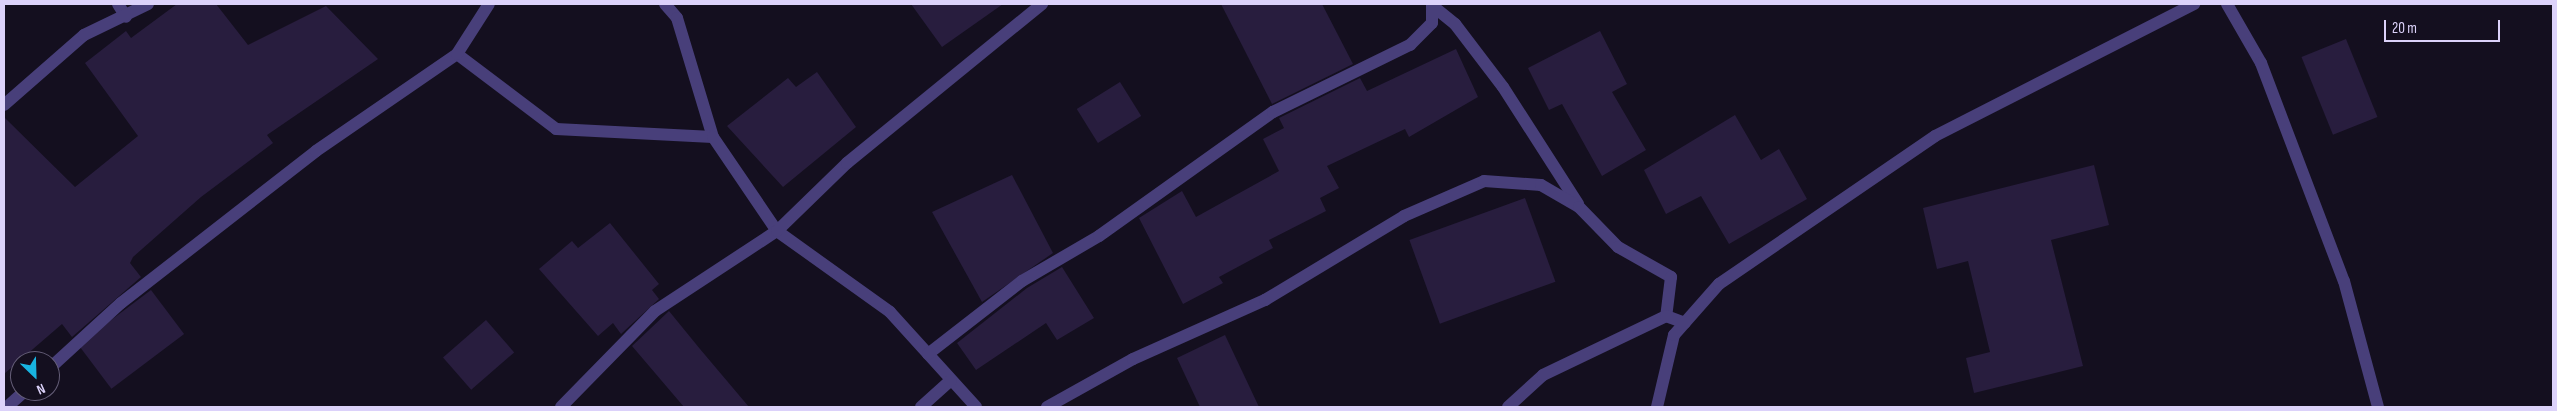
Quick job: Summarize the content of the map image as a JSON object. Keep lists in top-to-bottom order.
{
  "scale_bar": "20 m",
  "north": "bottom right"
}
